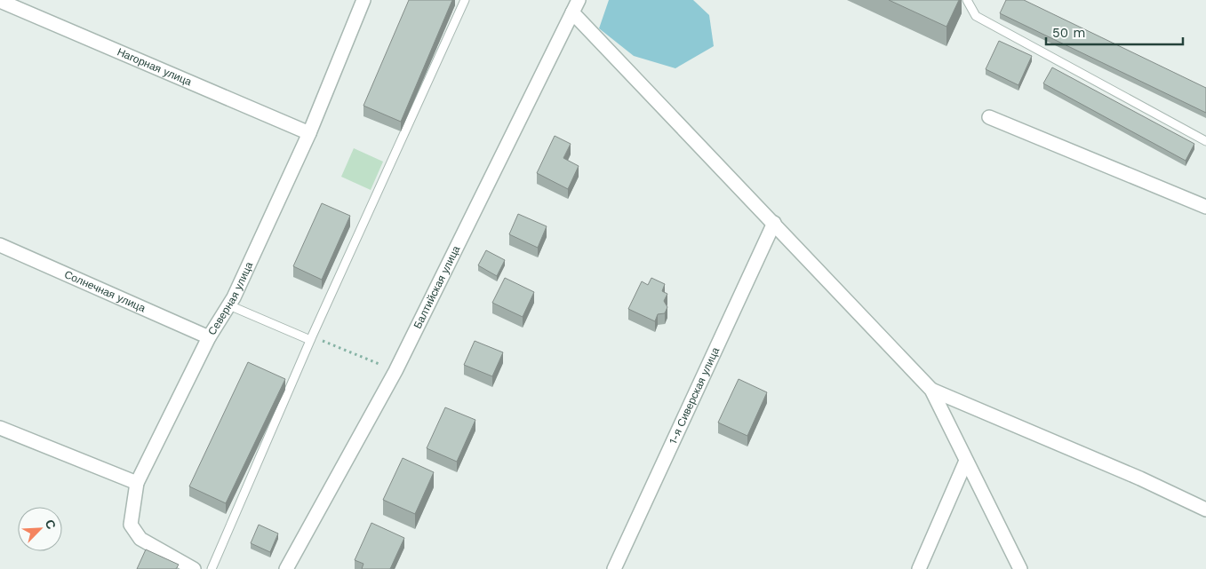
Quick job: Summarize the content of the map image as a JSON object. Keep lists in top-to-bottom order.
{
  "streets": {
    "street": [
      "Нагорная улица",
      "Балтийская улица",
      "Солнечная улица",
      "Северная улица",
      "1-я Сиверская улица"
    ]
  },
  "crossings": [
    ["Нагорная улица", "Северная улица"],
    ["Солнечная улица", "Северная улица"]
  ],
  "scale_bar": "50 m",
  "north": "top right"
}
